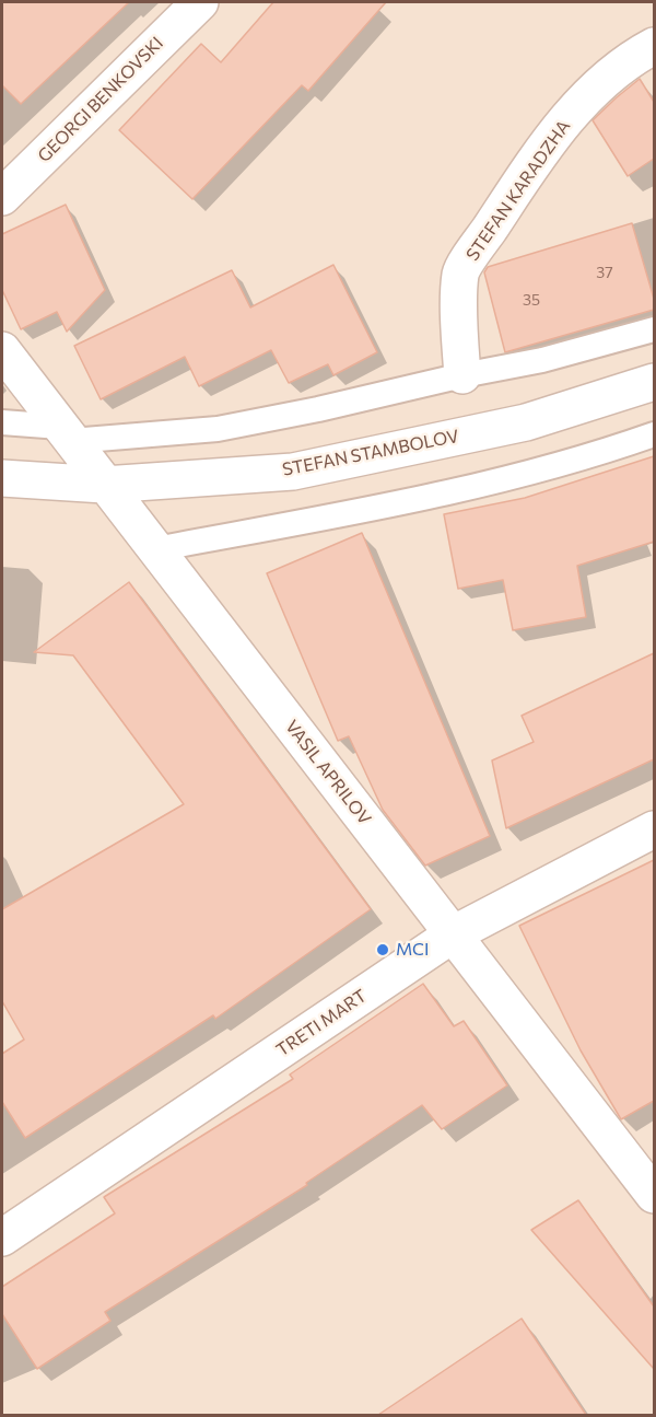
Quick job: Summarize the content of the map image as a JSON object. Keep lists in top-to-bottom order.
{
  "streets": {
    "street": [
      "GEORGI BENKOVSKI",
      "STEFAN KARADZHA",
      "STEFAN STAMBOLOV",
      "VASIL APRILOV",
      "TRETI MART"
    ]
  },
  "crossings": [
    ["STEFAN STAMBOLOV", "VASIL APRILOV"],
    ["VASIL APRILOV", "TRETI MART"]
  ],
  "places": ["MCI"],
  "house_numbers": ["37", "35"]
}
